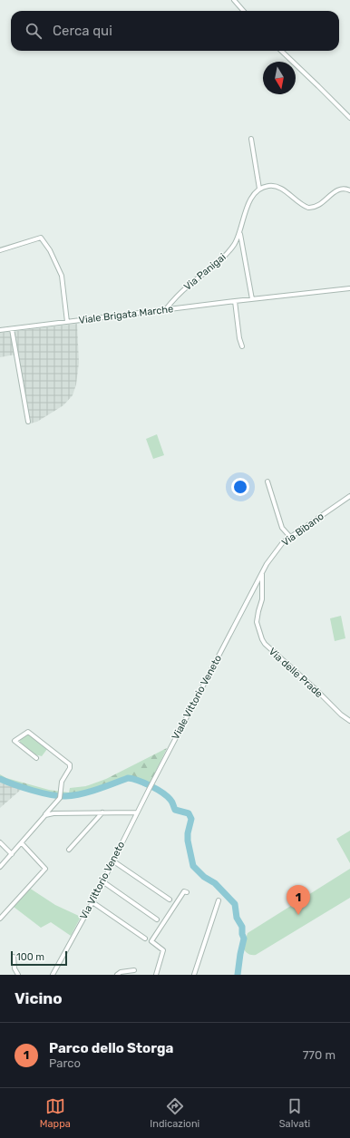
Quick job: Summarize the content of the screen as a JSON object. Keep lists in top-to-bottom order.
{
  "streets": {
    "street": [
      "Via Panigai",
      "Viale Brigata Marche",
      "Via Bibano",
      "Via delle Prade",
      "Viale Vittorio Veneto",
      "Via Vittorio Veneto"
    ]
  },
  "crossings": [
    ["Via Panigai", "Viale Brigata Marche"],
    ["Via Bibano", "Via delle Prade"],
    ["Via Bibano", "Viale Vittorio Veneto"],
    ["Viale Vittorio Veneto", "Via Vittorio Veneto"]
  ],
  "scale_bar": "100 m",
  "north": "bottom",
  "page": {
    "search": "Cerca qui",
    "pins": "1",
    "scale": "100 m",
    "heading": "Vicino",
    "list": [
      {
        "mark": "1",
        "name": "Parco dello Storga",
        "note": "Parco",
        "value": "770 m"
      }
    ],
    "nav": ["Mappa", "Indicazioni", "Salvati"]
  }
}
